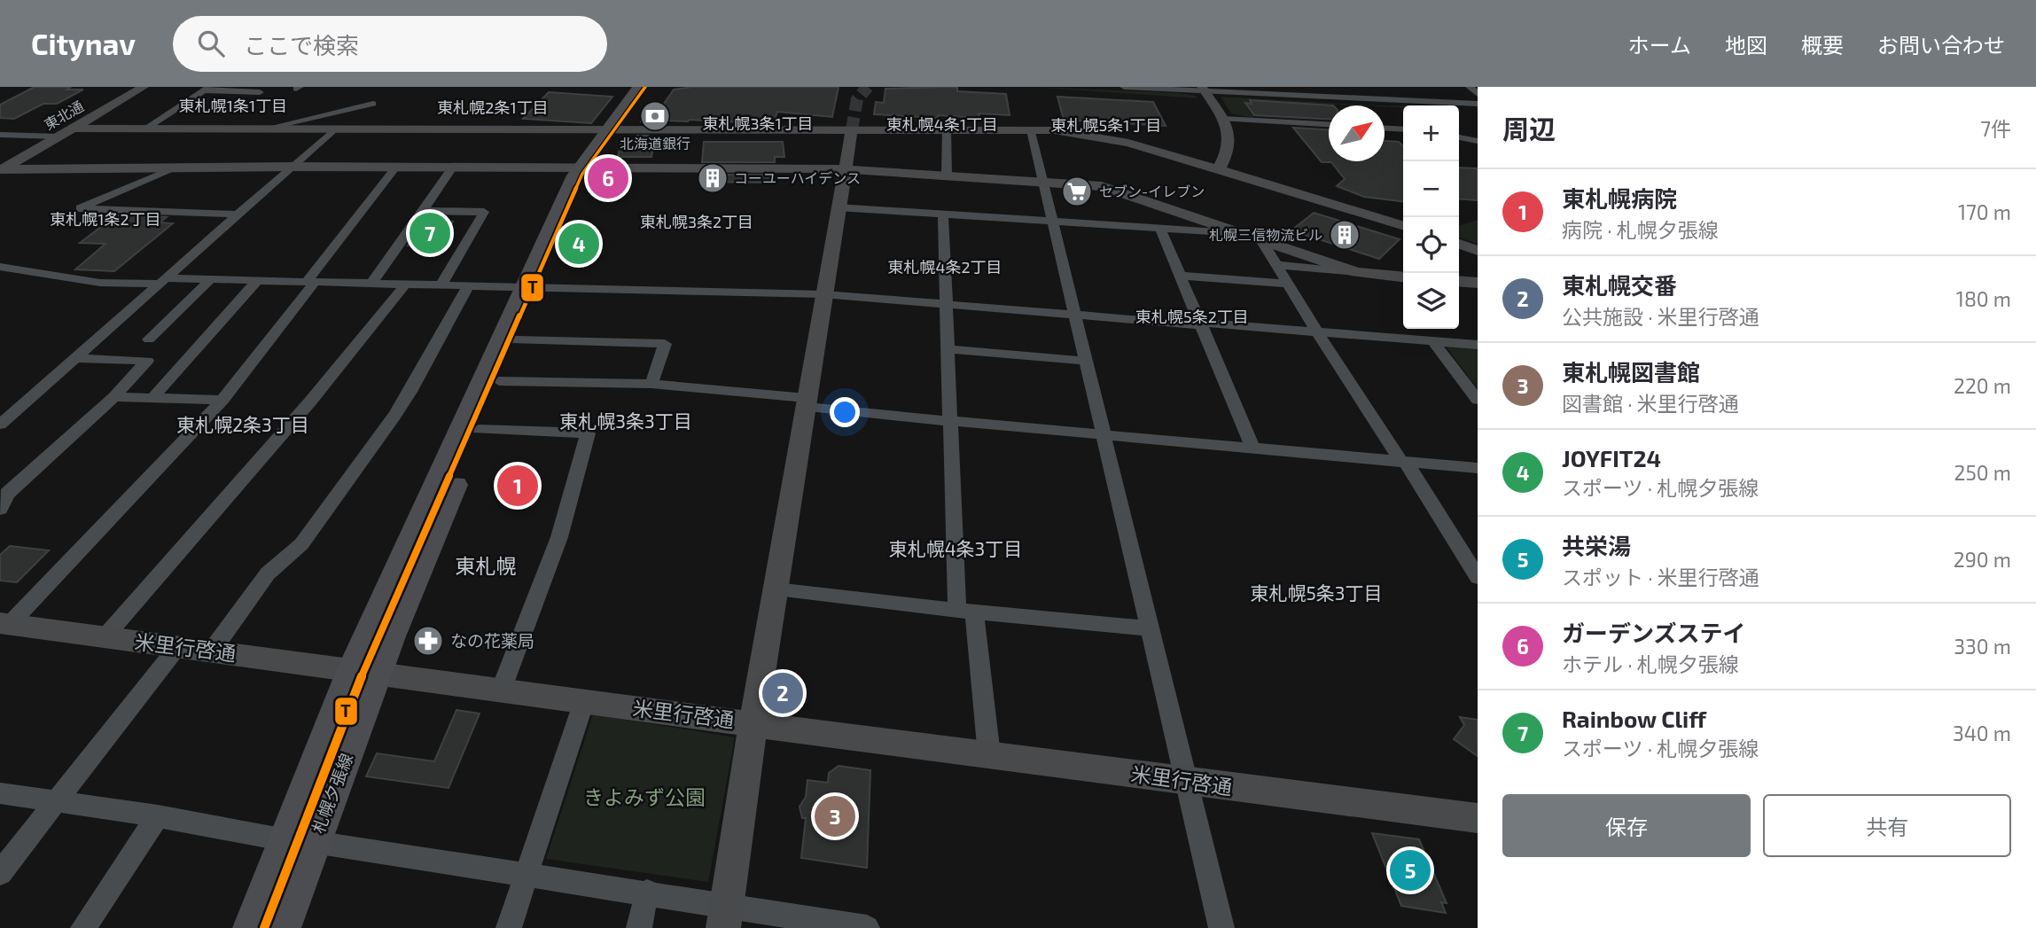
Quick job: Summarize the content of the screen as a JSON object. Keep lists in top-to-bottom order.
{
  "streets": {
    "main road": ["札幌夕張線"],
    "street": ["東北通", "米里行啓通"]
  },
  "crossings": [
    ["米里行啓通", "札幌夕張線"]
  ],
  "districts": [
    "東札幌1条1丁目",
    "東札幌2条1丁目",
    "東札幌3条1丁目",
    "東札幌4条1丁目",
    "東札幌5条1丁目",
    "東札幌1条2丁目",
    "東札幌3条2丁目",
    "東札幌4条2丁目",
    "東札幌5条2丁目",
    "東札幌3条3丁目",
    "東札幌2条3丁目",
    "東札幌4条3丁目",
    "東札幌",
    "東札幌5条3丁目"
  ],
  "parks": ["きよみず公園"],
  "places": {
    "bank": ["北海道銀行"],
    "building": ["コーユーハイデンス", "札幌三信物流ビル"],
    "supermarket": ["セブン-イレブン"],
    "pharmacy": ["なの花薬局"]
  },
  "lines": ["transit line T"],
  "north": "top right",
  "page": {
    "header": "Citynav",
    "search": "ここで検索",
    "nav": [
      "ホーム",
      "地図",
      "概要",
      "お問い合わせ"
    ],
    "heading": ["周辺", "7件"],
    "map_buttons": ["+", "−"],
    "pins": [
      "6",
      "7",
      "4",
      "1",
      "2",
      "3",
      "5"
    ],
    "list": [
      {
        "mark": "1",
        "name": "東札幌病院",
        "note": "病院 · 札幌夕張線",
        "value": "170 m"
      },
      {
        "mark": "2",
        "name": "東札幌交番",
        "note": "公共施設 · 米里行啓通",
        "value": "180 m"
      },
      {
        "mark": "3",
        "name": "東札幌図書館",
        "note": "図書館 · 米里行啓通",
        "value": "220 m"
      },
      {
        "mark": "4",
        "name": "JOYFIT24",
        "note": "スポーツ · 札幌夕張線",
        "value": "250 m"
      },
      {
        "mark": "5",
        "name": "共栄湯",
        "note": "スポット · 米里行啓通",
        "value": "290 m"
      },
      {
        "mark": "6",
        "name": "ガーデンズステイ",
        "note": "ホテル · 札幌夕張線",
        "value": "330 m"
      },
      {
        "mark": "7",
        "name": "Rainbow Cliff",
        "note": "スポーツ · 札幌夕張線",
        "value": "340 m"
      }
    ],
    "buttons": ["保存", "共有"]
  }
}
